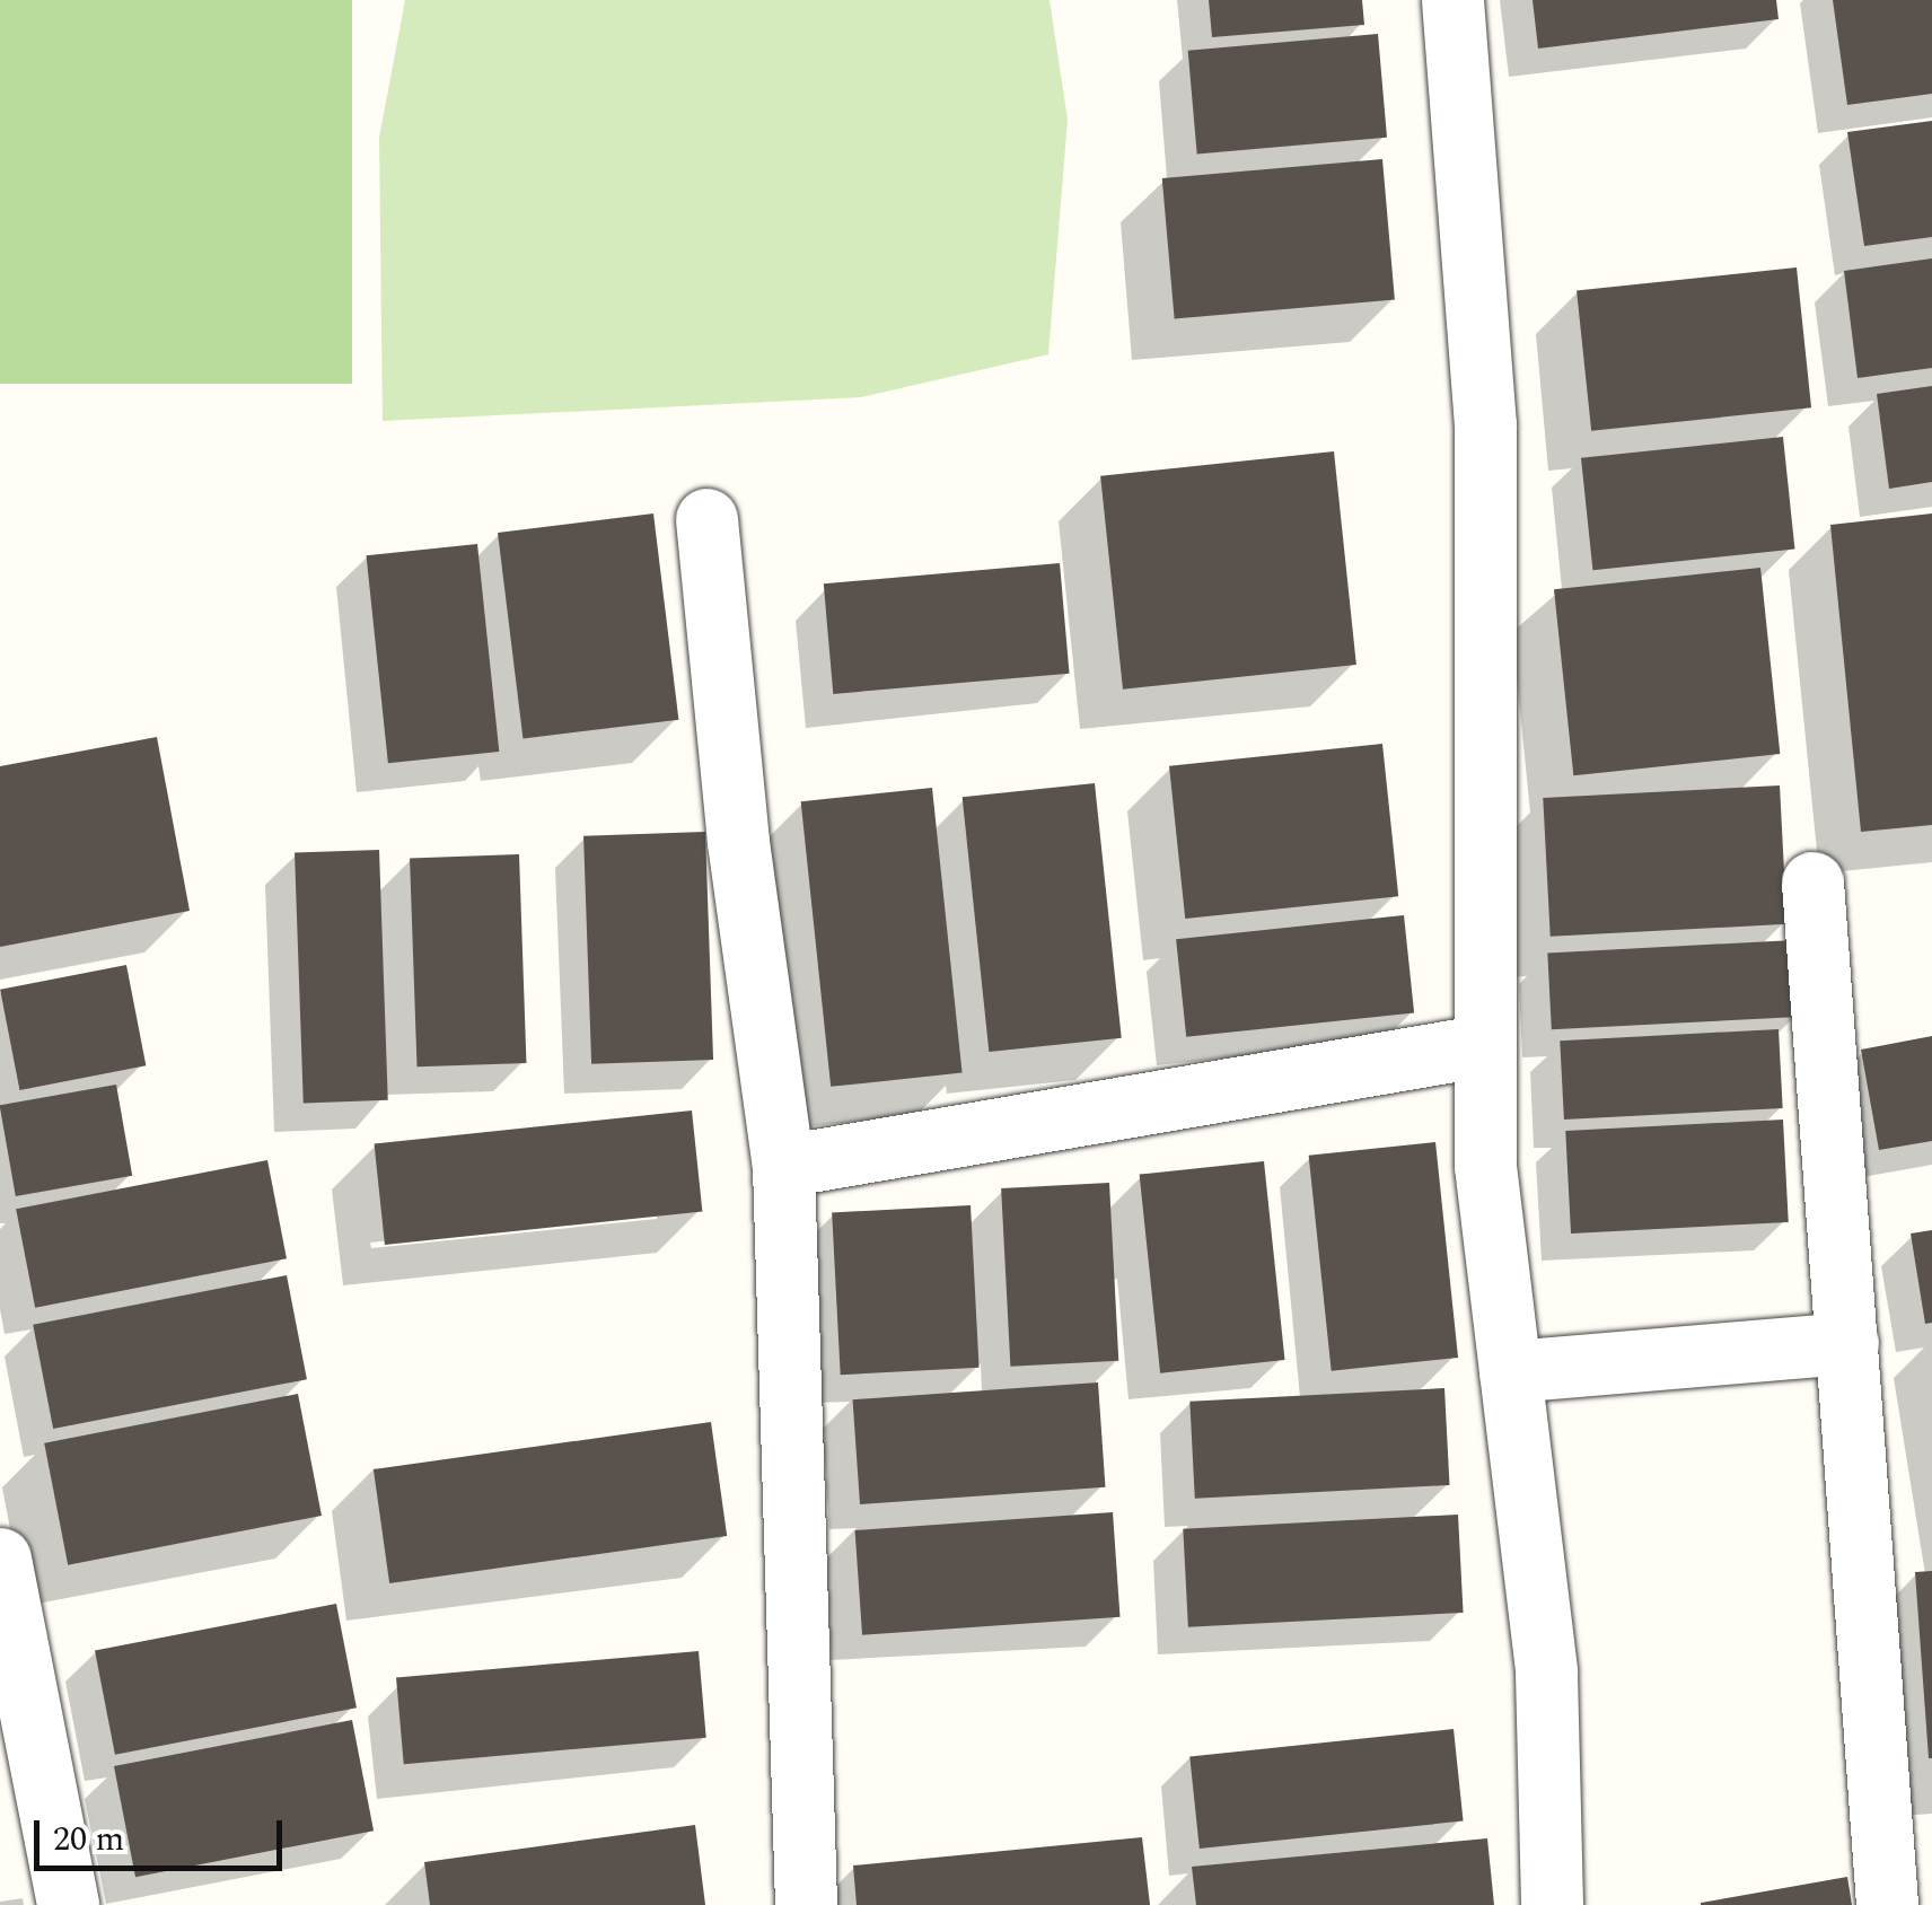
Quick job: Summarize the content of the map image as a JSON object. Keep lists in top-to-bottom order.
{
  "scale_bar": "20 m"
}
